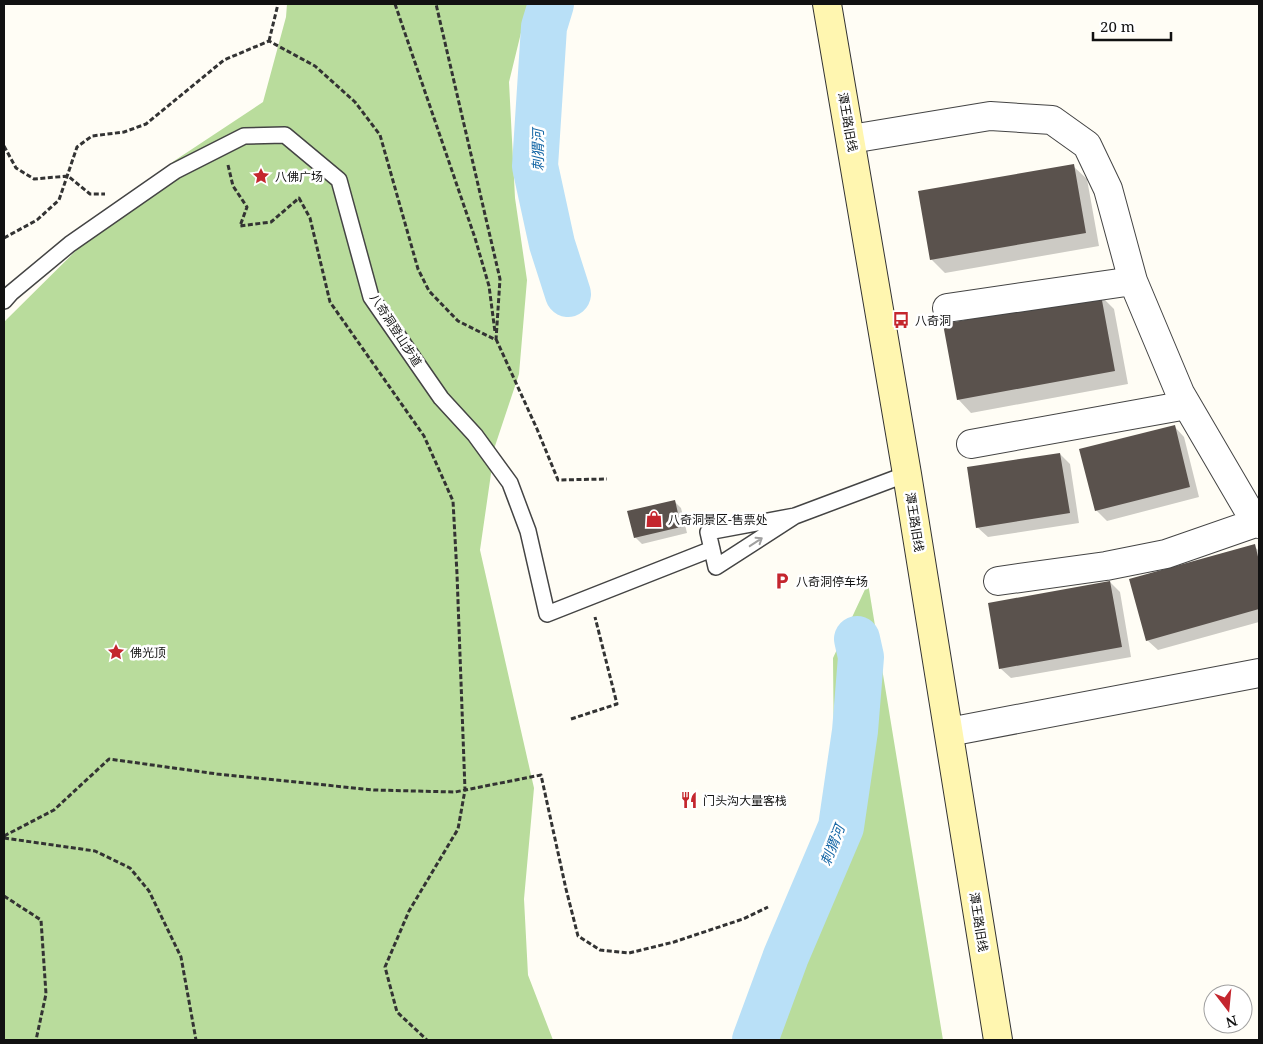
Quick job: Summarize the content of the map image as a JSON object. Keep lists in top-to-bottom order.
{
  "streets": {
    "main road": ["潭王路旧线"],
    "lane": ["八奇洞登山步道"]
  },
  "water": ["刺猬河"],
  "places": {
    "place": ["八佛广场", "佛光顶"],
    "bus stop": ["八奇洞"],
    "shop": ["八奇洞景区-售票处"],
    "parking": ["八奇洞停车场"],
    "restaurant": ["门头沟大量客栈"]
  },
  "scale_bar": "20 m",
  "north": "bottom"
}
